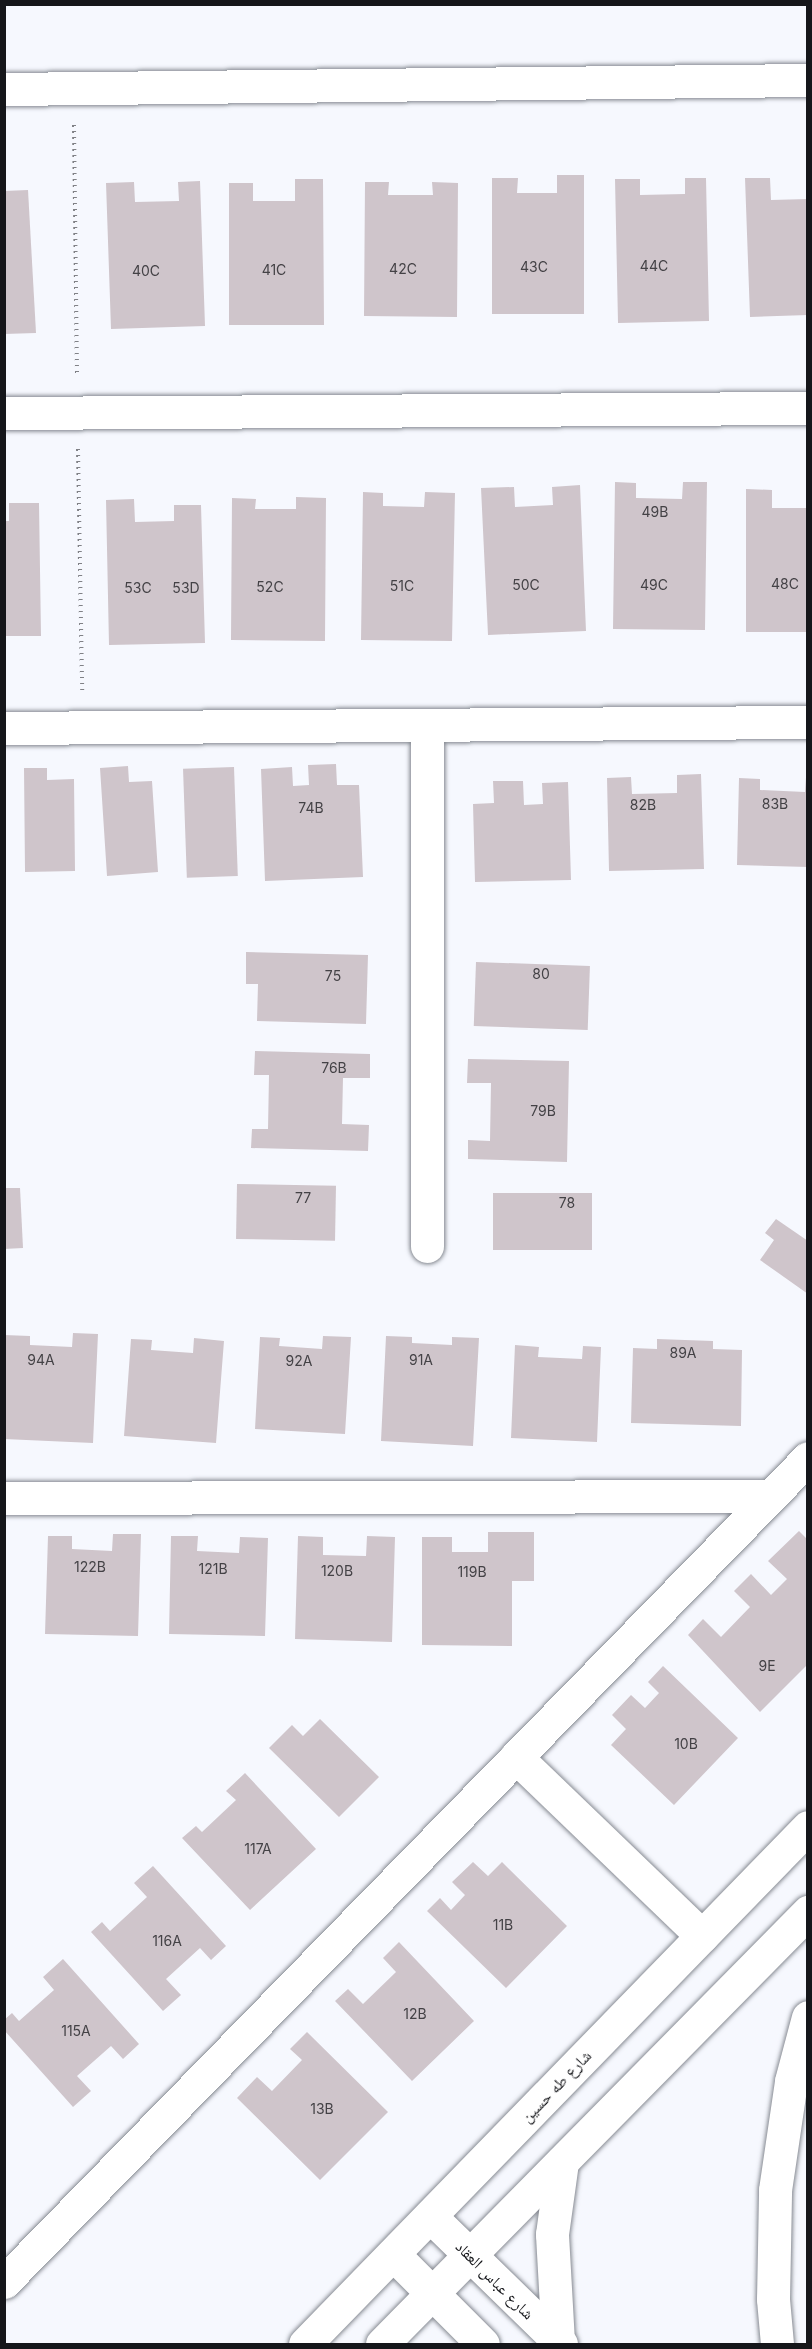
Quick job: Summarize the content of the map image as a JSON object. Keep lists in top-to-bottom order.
{
  "streets": {
    "street": ["شارع طه حسين", "شارع عباس العقاد"]
  },
  "crossings": [
    ["شارع طه حسين", "شارع عباس العقاد"]
  ],
  "house_numbers": [
    "44C",
    "43C",
    "42C",
    "41C",
    "40C",
    "49B",
    "48C",
    "50C",
    "49C",
    "51C",
    "52C",
    "53C",
    "53D",
    "83B",
    "82B",
    "74B",
    "80",
    "75",
    "76B",
    "79B",
    "77",
    "78",
    "89A",
    "94A",
    "91A",
    "92A",
    "122B",
    "121B",
    "120B",
    "119B",
    "9E",
    "10B",
    "117A",
    "11B",
    "116A",
    "12B",
    "115A",
    "13B"
  ]
}
